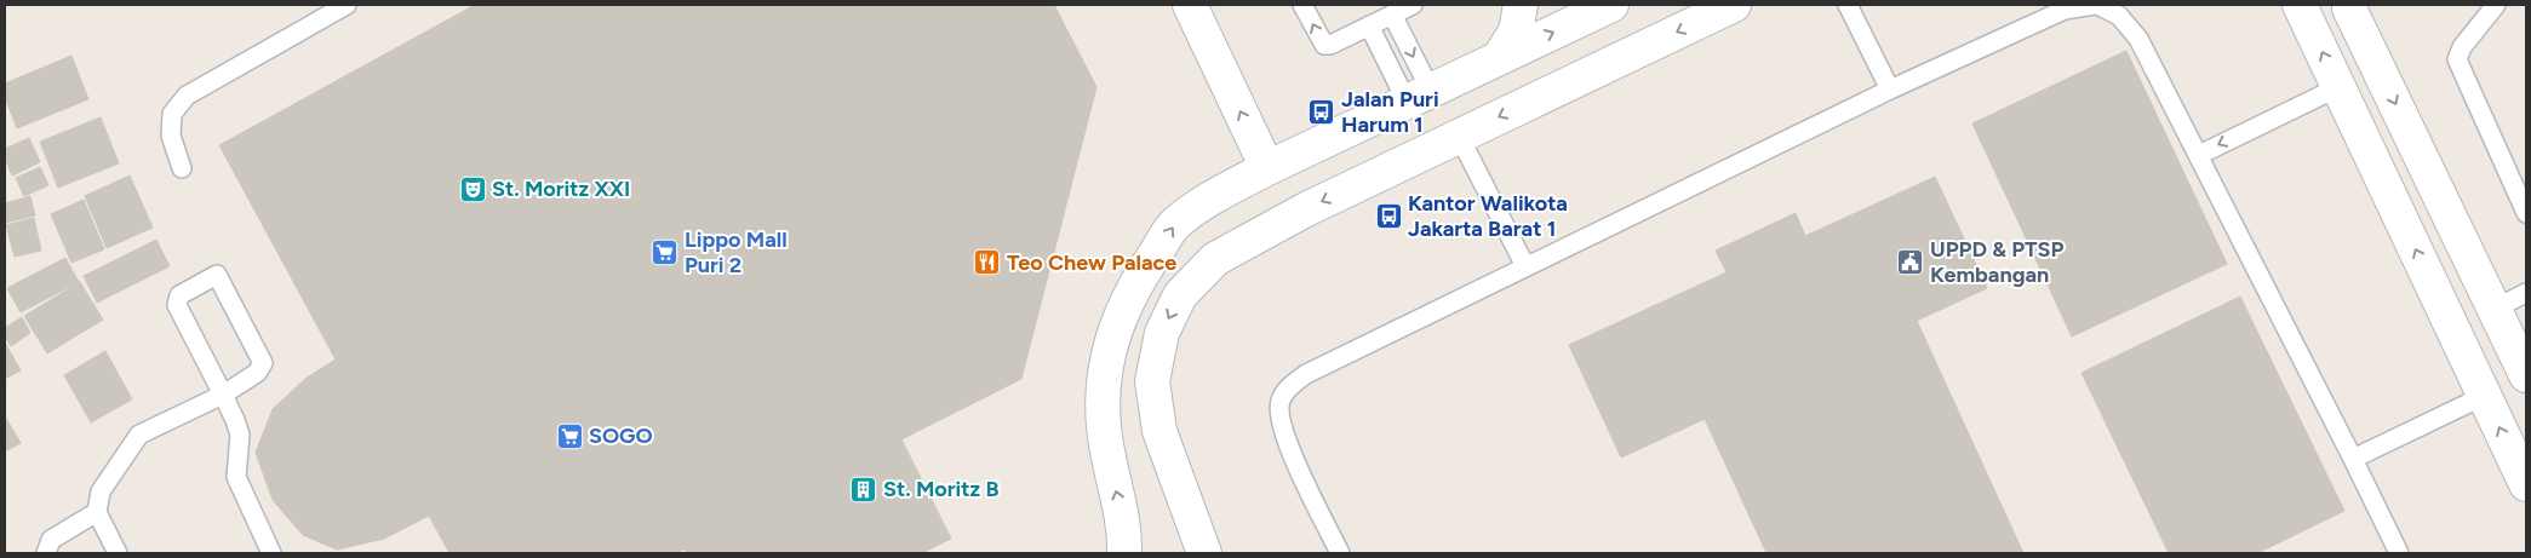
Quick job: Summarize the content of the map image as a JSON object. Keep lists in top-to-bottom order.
{
  "places": {
    "bus stop": ["Jalan Puri Harum 1", "Kantor Walikota Jakarta Barat 1"],
    "theatre": ["St. Moritz XXI"],
    "supermarket": ["Lippo Mall Puri 2", "SOGO"],
    "public building": ["UPPD & PTSP Kembangan"],
    "restaurant": ["Teo Chew Palace"],
    "building": ["St. Moritz B"]
  }
}
